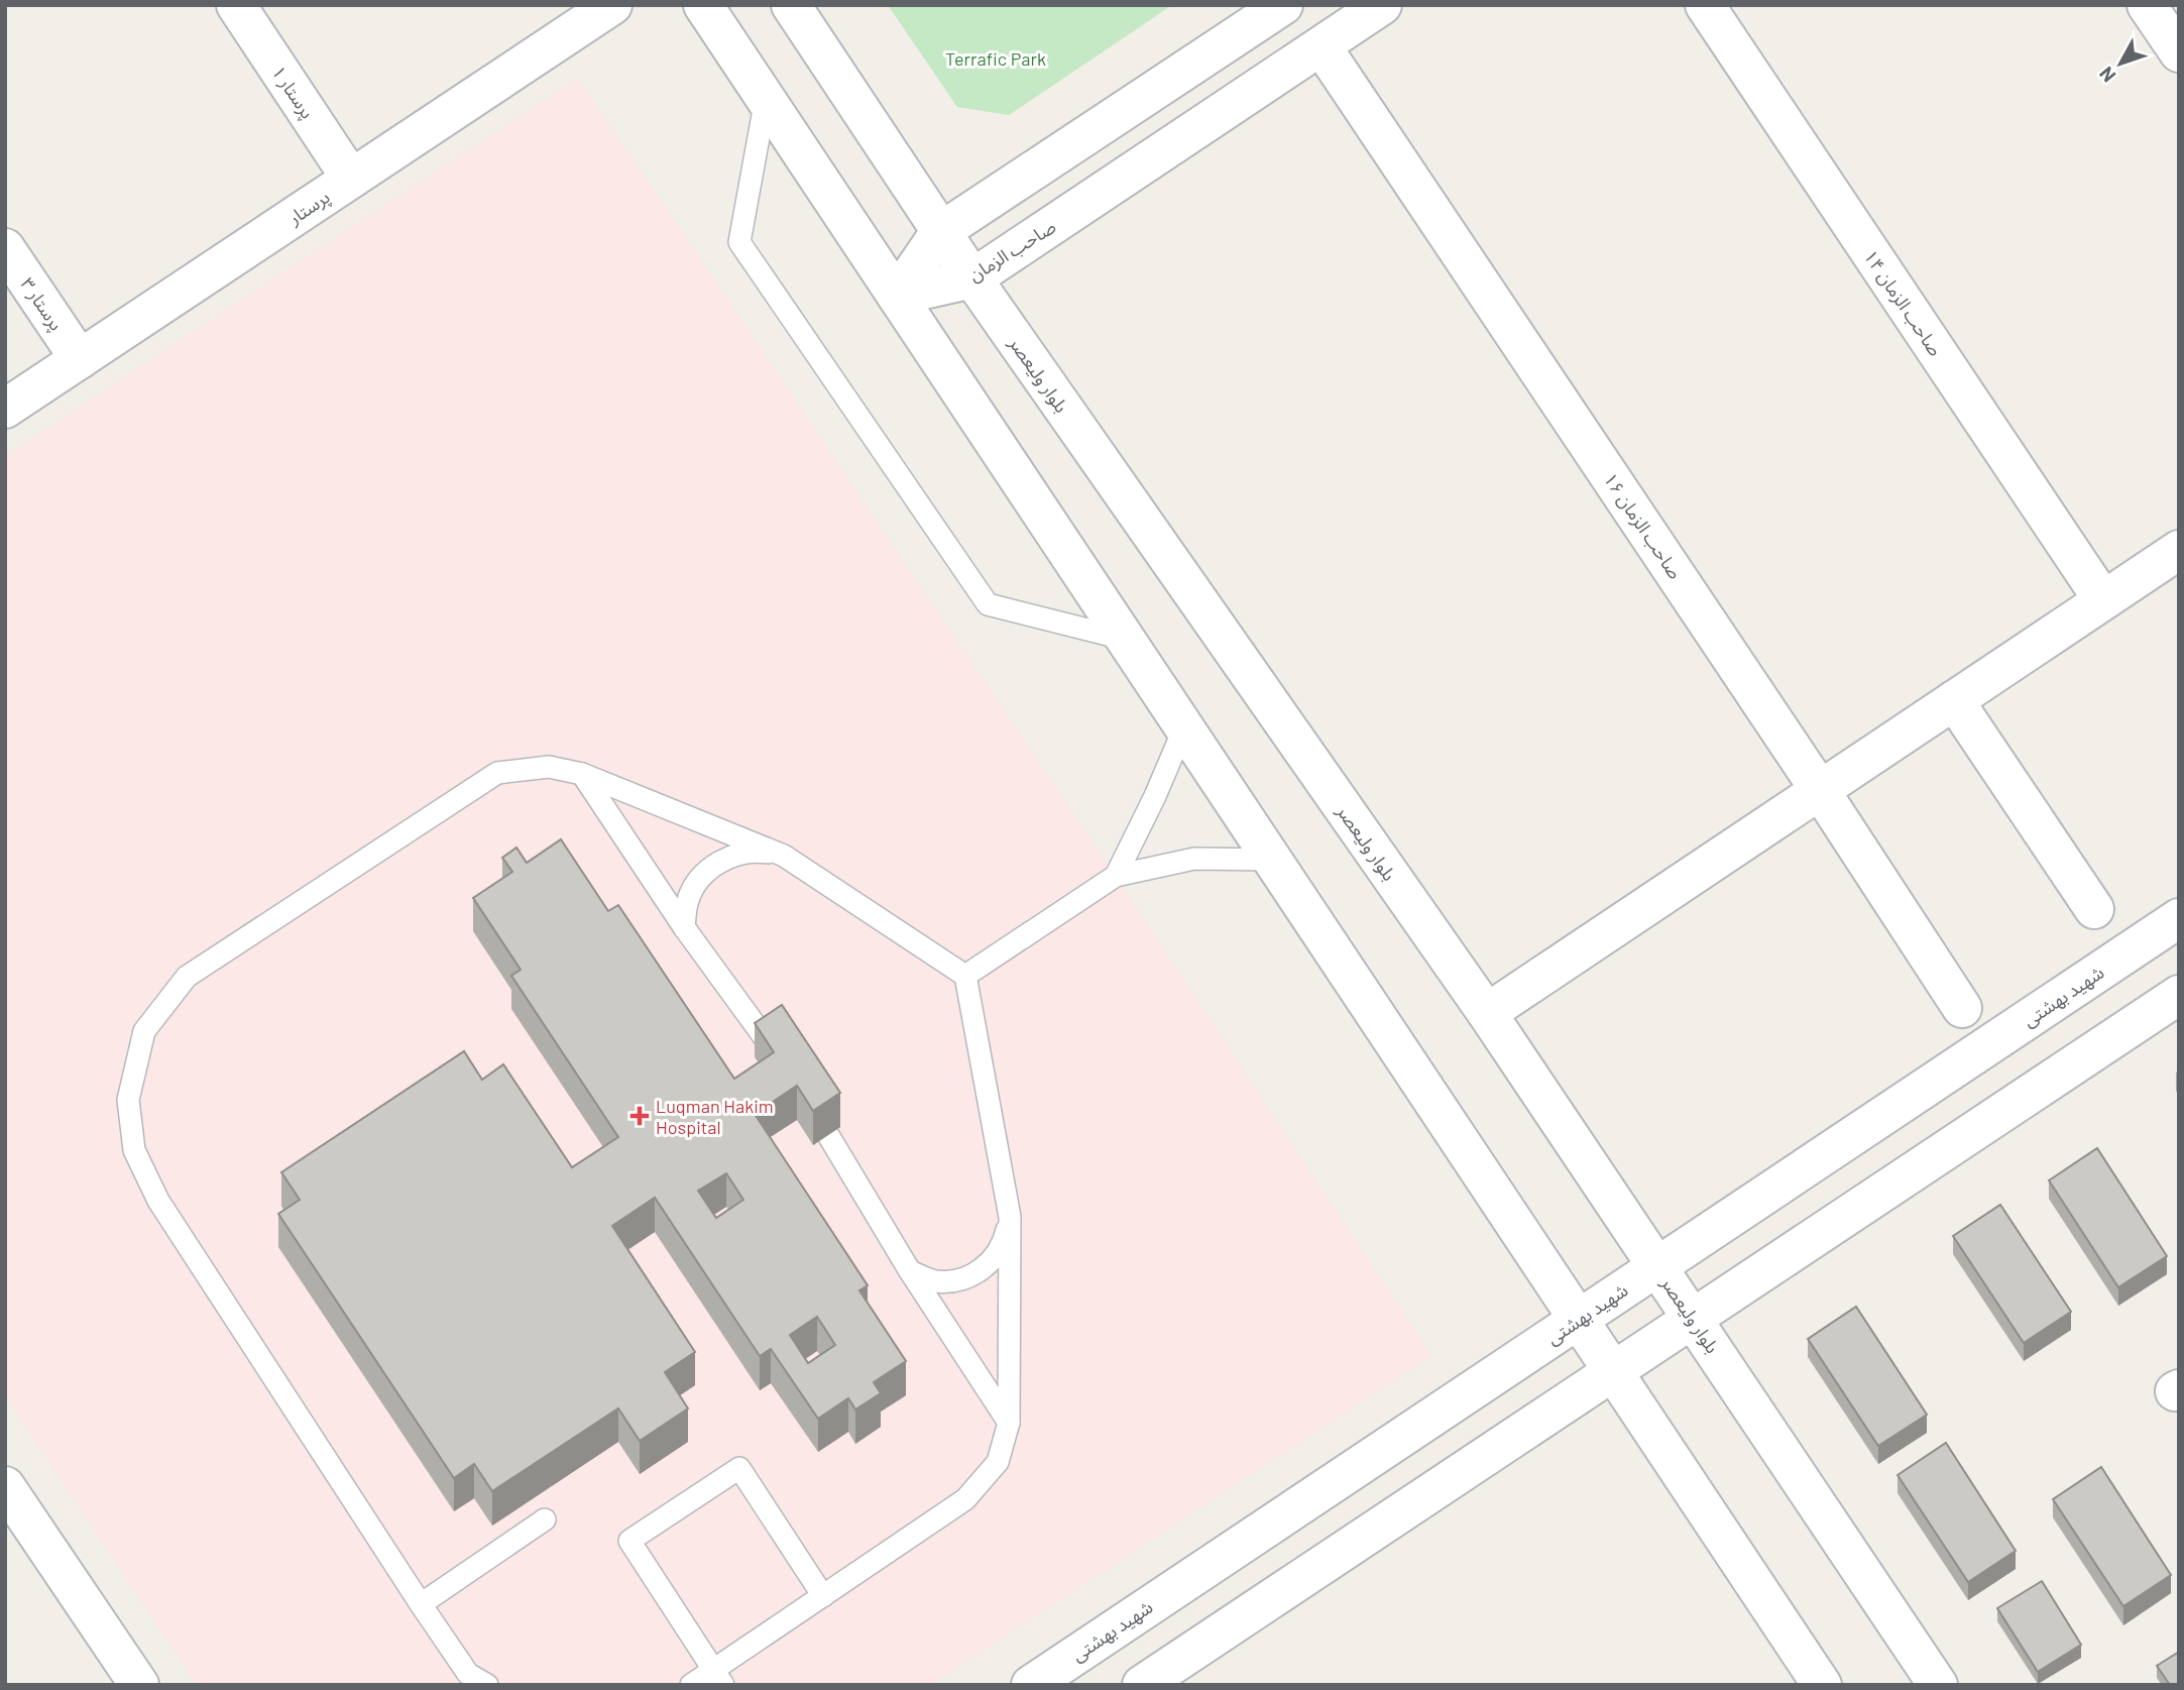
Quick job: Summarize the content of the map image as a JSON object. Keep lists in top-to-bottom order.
{
  "streets": {
    "street": [
      "پرستار ۱",
      "پرستار",
      "صاحب الزمان",
      "صاحب الزمان ۱۴",
      "پرستار ۳",
      "بلوار ولیعصر",
      "صاحب الزمان ۱۶",
      "شهید بهشتی"
    ]
  },
  "crossings": [
    ["پرستار ۱", "پرستار"],
    ["پرستار", "پرستار ۳"],
    ["صاحب الزمان", "بلوار ولیعصر"],
    ["صاحب الزمان", "صاحب الزمان ۱۶"],
    ["بلوار ولیعصر", "شهید بهشتی"]
  ],
  "parks": ["Terrafic Park"],
  "places": {
    "health": ["Luqman Hakim Hospital"]
  },
  "north": "bottom left"
}
